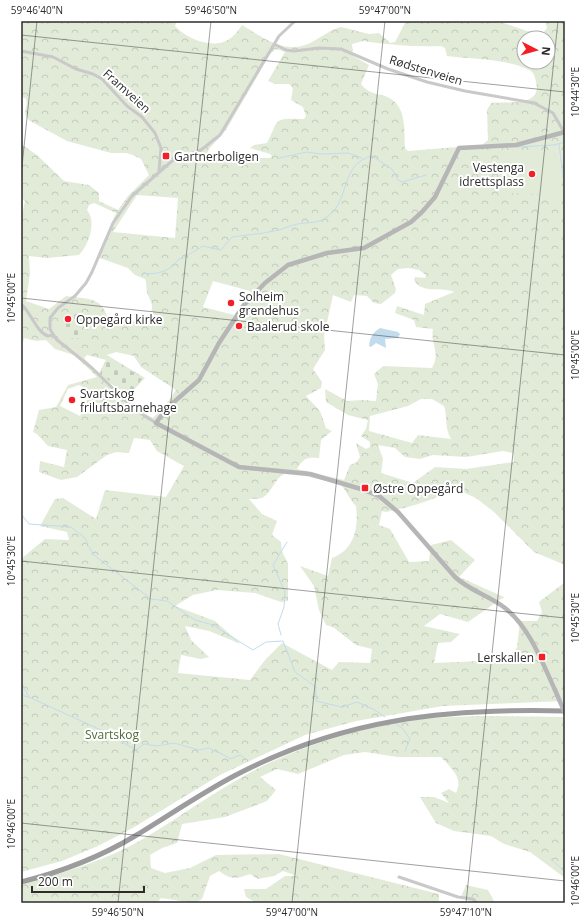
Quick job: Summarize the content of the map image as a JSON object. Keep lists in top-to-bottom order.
{
  "streets": {
    "street": ["Rødstenveien", "Framveien"]
  },
  "parks": ["Svartskog"],
  "places": {
    "transit": ["Gartnerboligen", "Østre Oppegård", "Lerskallen"],
    "other": [
      "Vestenga idrettsplass",
      "Solheim grendehus",
      "Oppegård kirke",
      "Baalerud skole",
      "Svartskog friluftsbarnehage"
    ]
  },
  "scale_bar": "200 m",
  "north": "right",
  "coordinates": [
    "59°46'40\"N",
    "59°46'50\"N",
    "59°47'00\"N",
    "10°44'30\"E",
    "10°45'00\"E",
    "10°45'30\"E",
    "10°46'00\"E",
    "59°47'10\"N"
  ]
}
